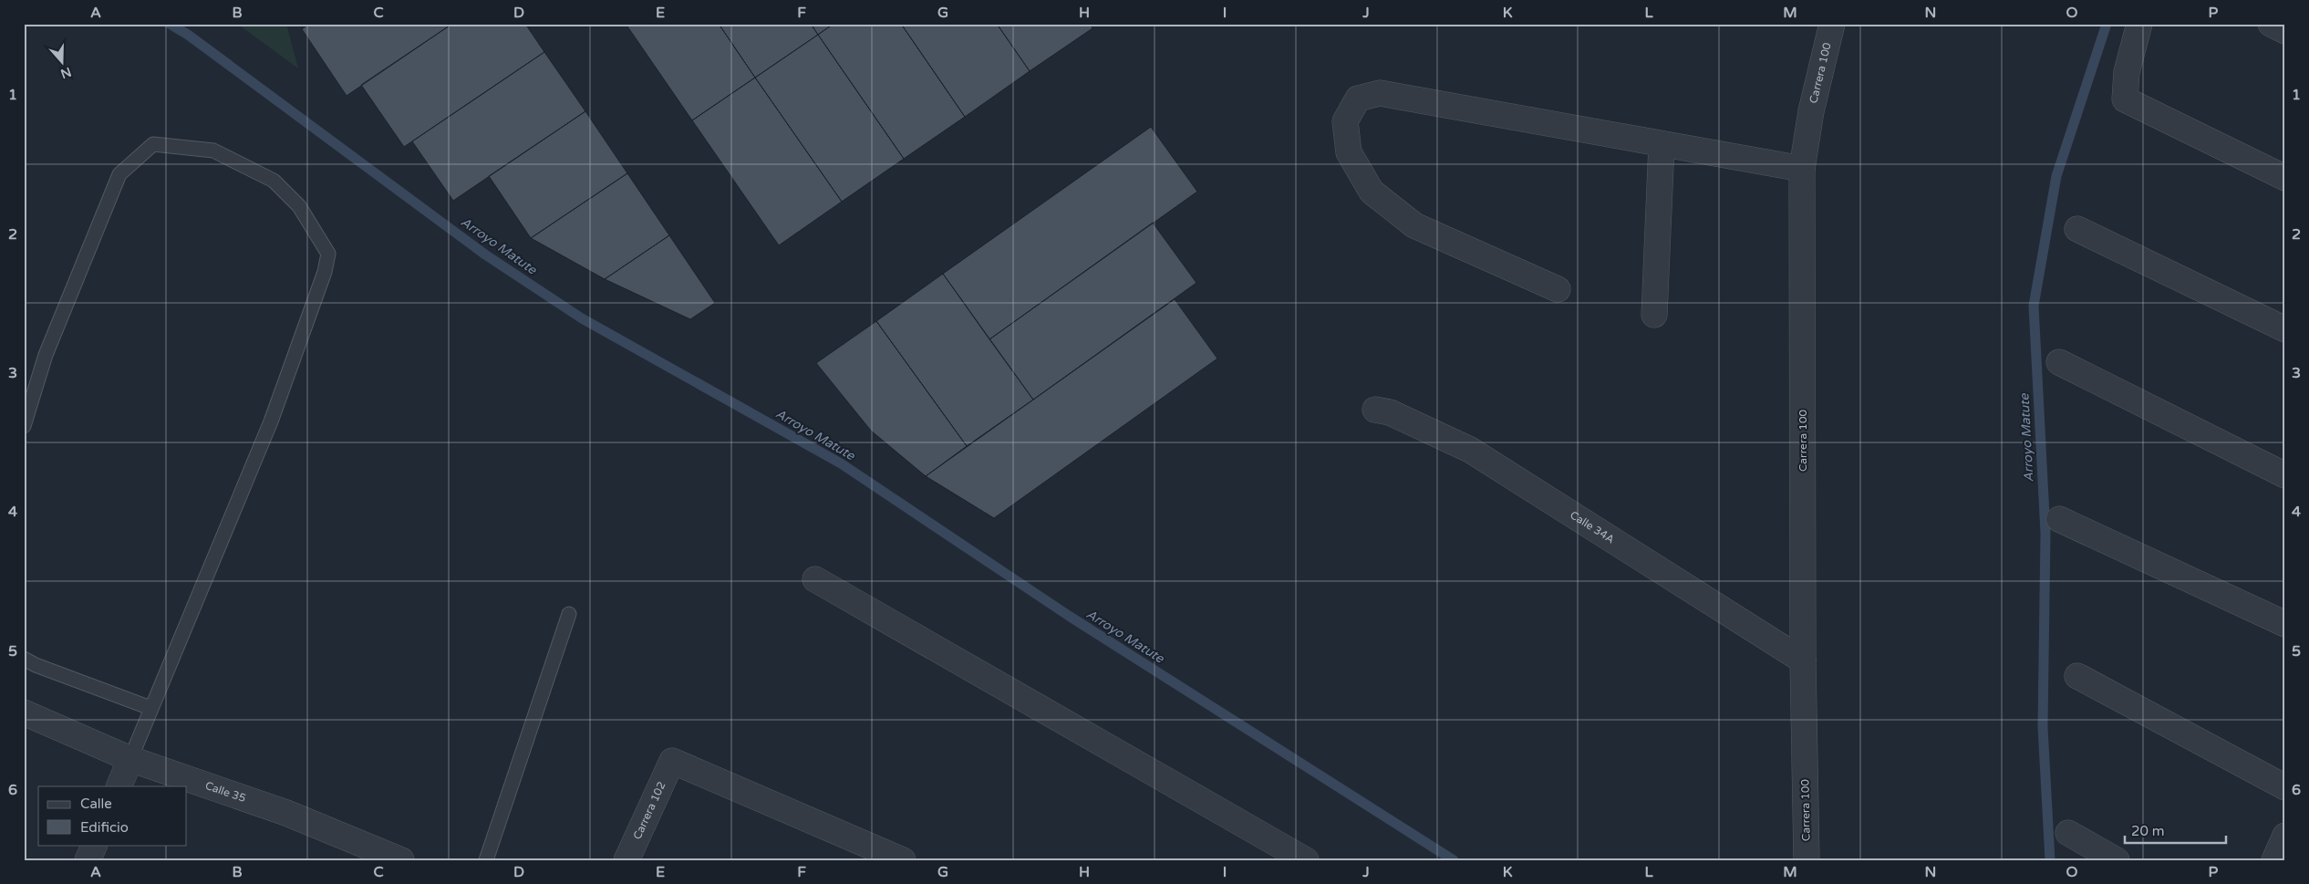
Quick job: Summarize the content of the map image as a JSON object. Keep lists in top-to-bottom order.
{
  "streets": {
    "street": [
      "Carrera 100",
      "Calle 34A",
      "Calle 35",
      "Carrera 102"
    ]
  },
  "crossings": [
    ["Carrera 100", "Calle 34A"]
  ],
  "water": ["Arroyo Matute"],
  "legend": ["Calle", "Edificio"],
  "scale_bar": "20 m",
  "north": "bottom",
  "grid": {
    "columns": [
      "A",
      "B",
      "C",
      "D",
      "E",
      "F",
      "G",
      "H",
      "I",
      "J",
      "K",
      "L",
      "M",
      "N",
      "O",
      "P"
    ],
    "rows": [
      "1",
      "2",
      "3",
      "4",
      "5",
      "6"
    ]
  }
}
